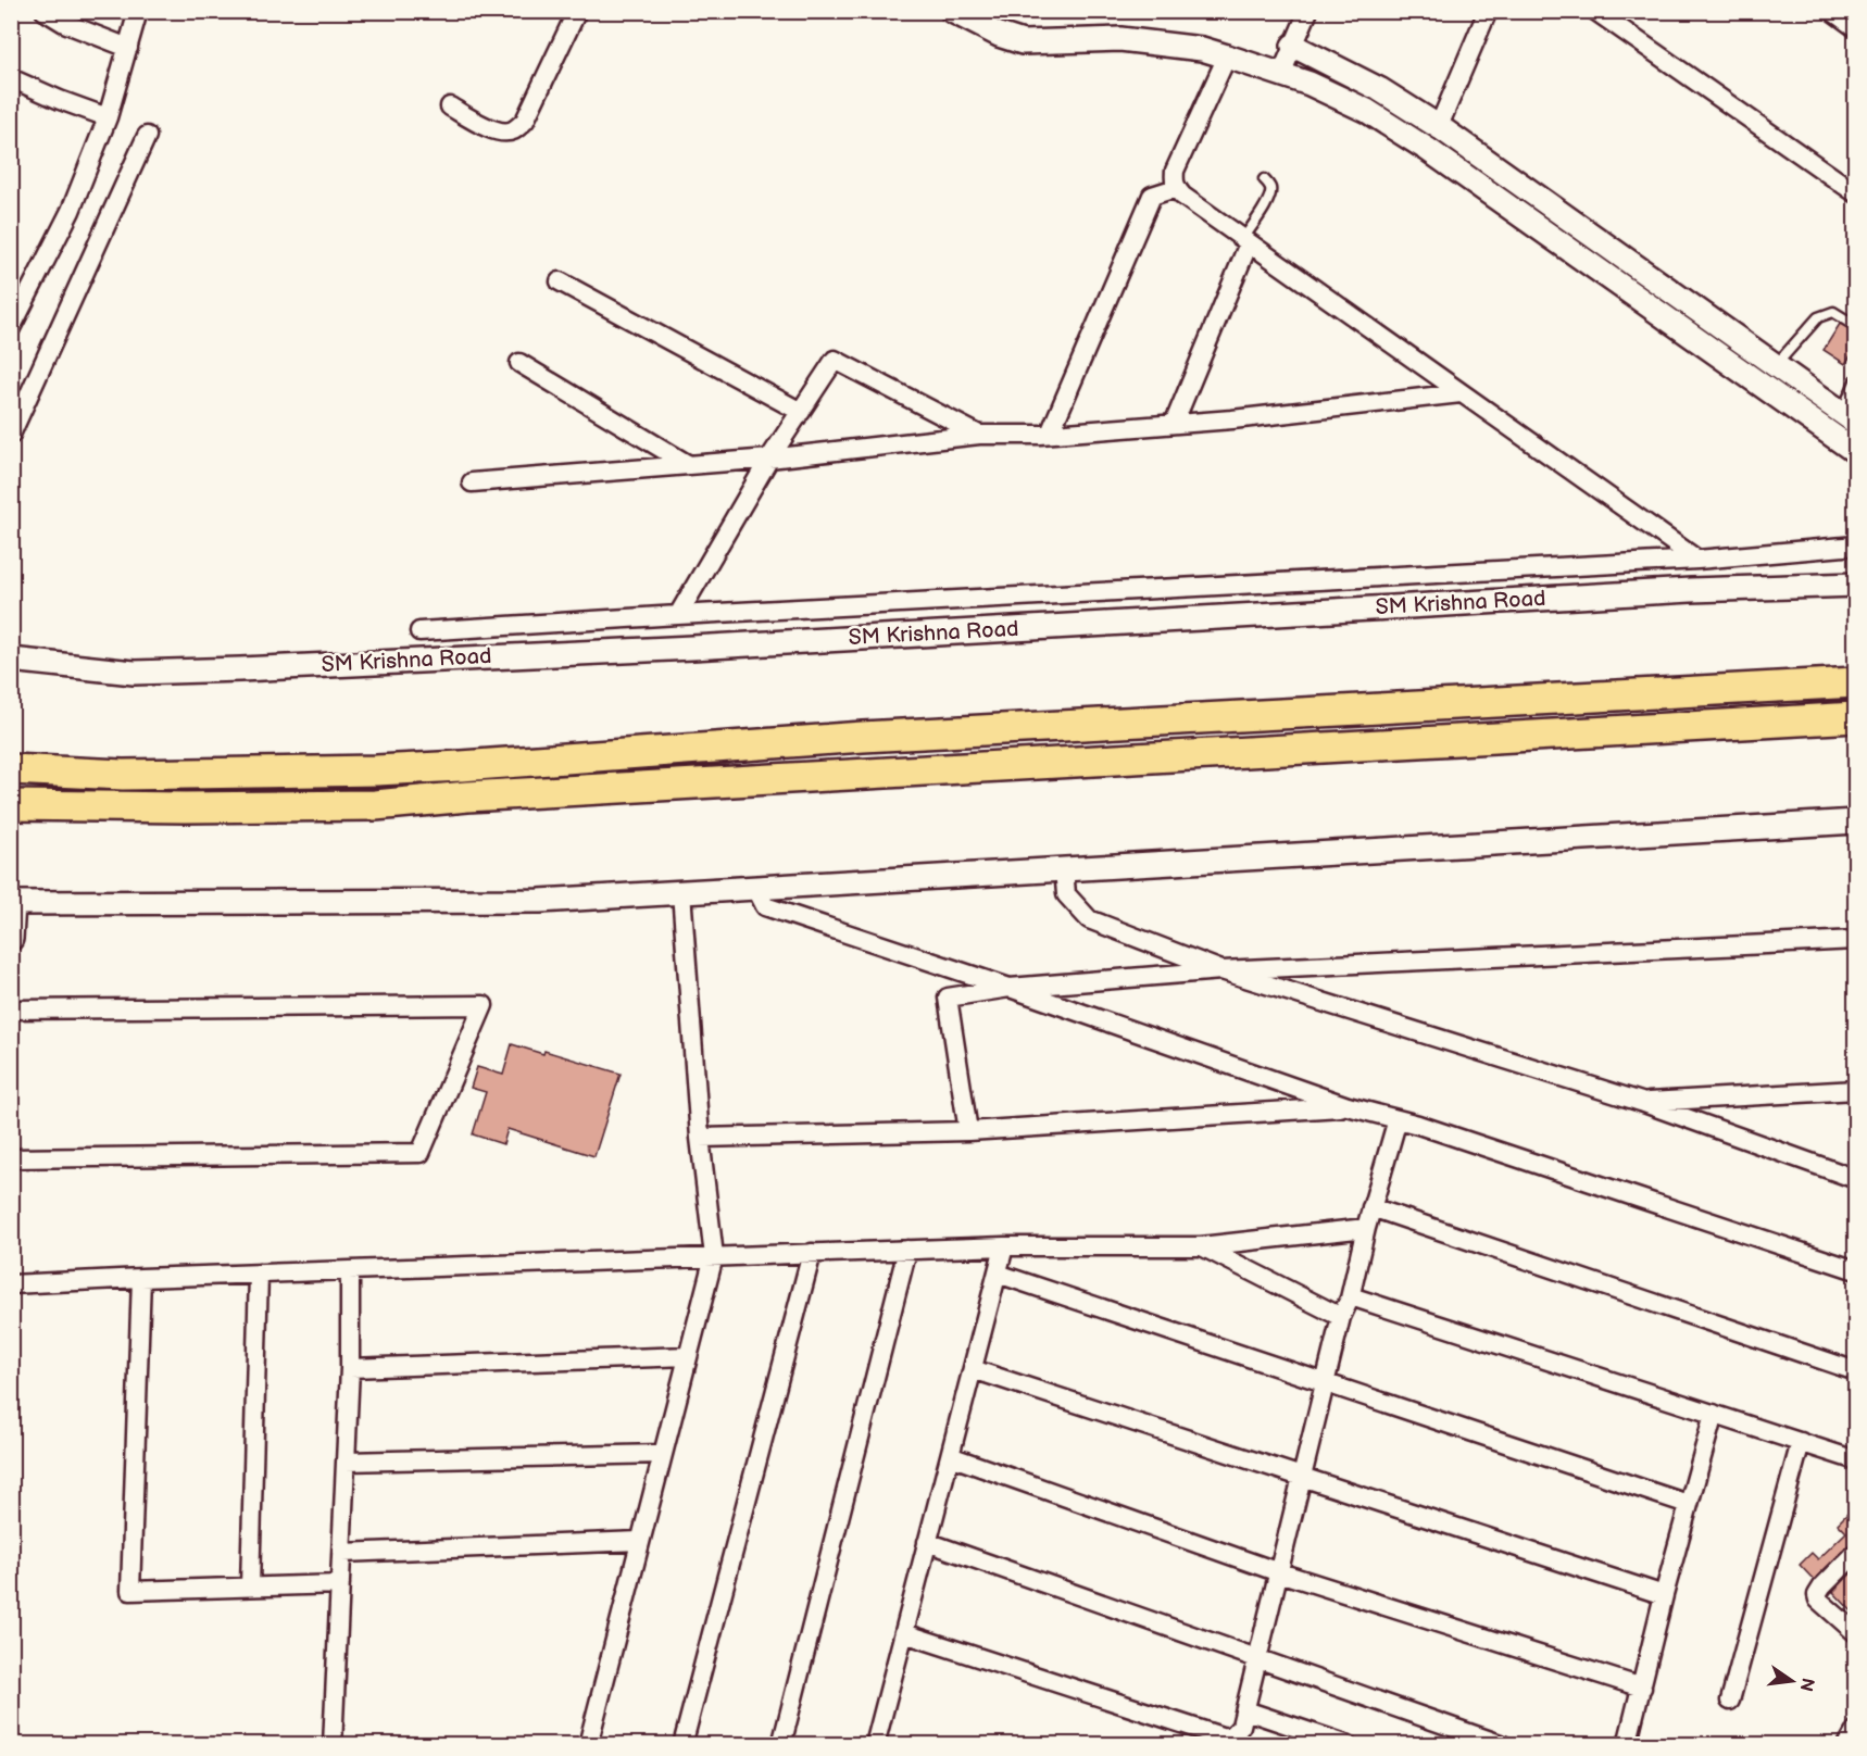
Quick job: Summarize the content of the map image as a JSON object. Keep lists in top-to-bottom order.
{
  "streets": {
    "street": ["SM Krishna Road"]
  },
  "north": "right"
}
